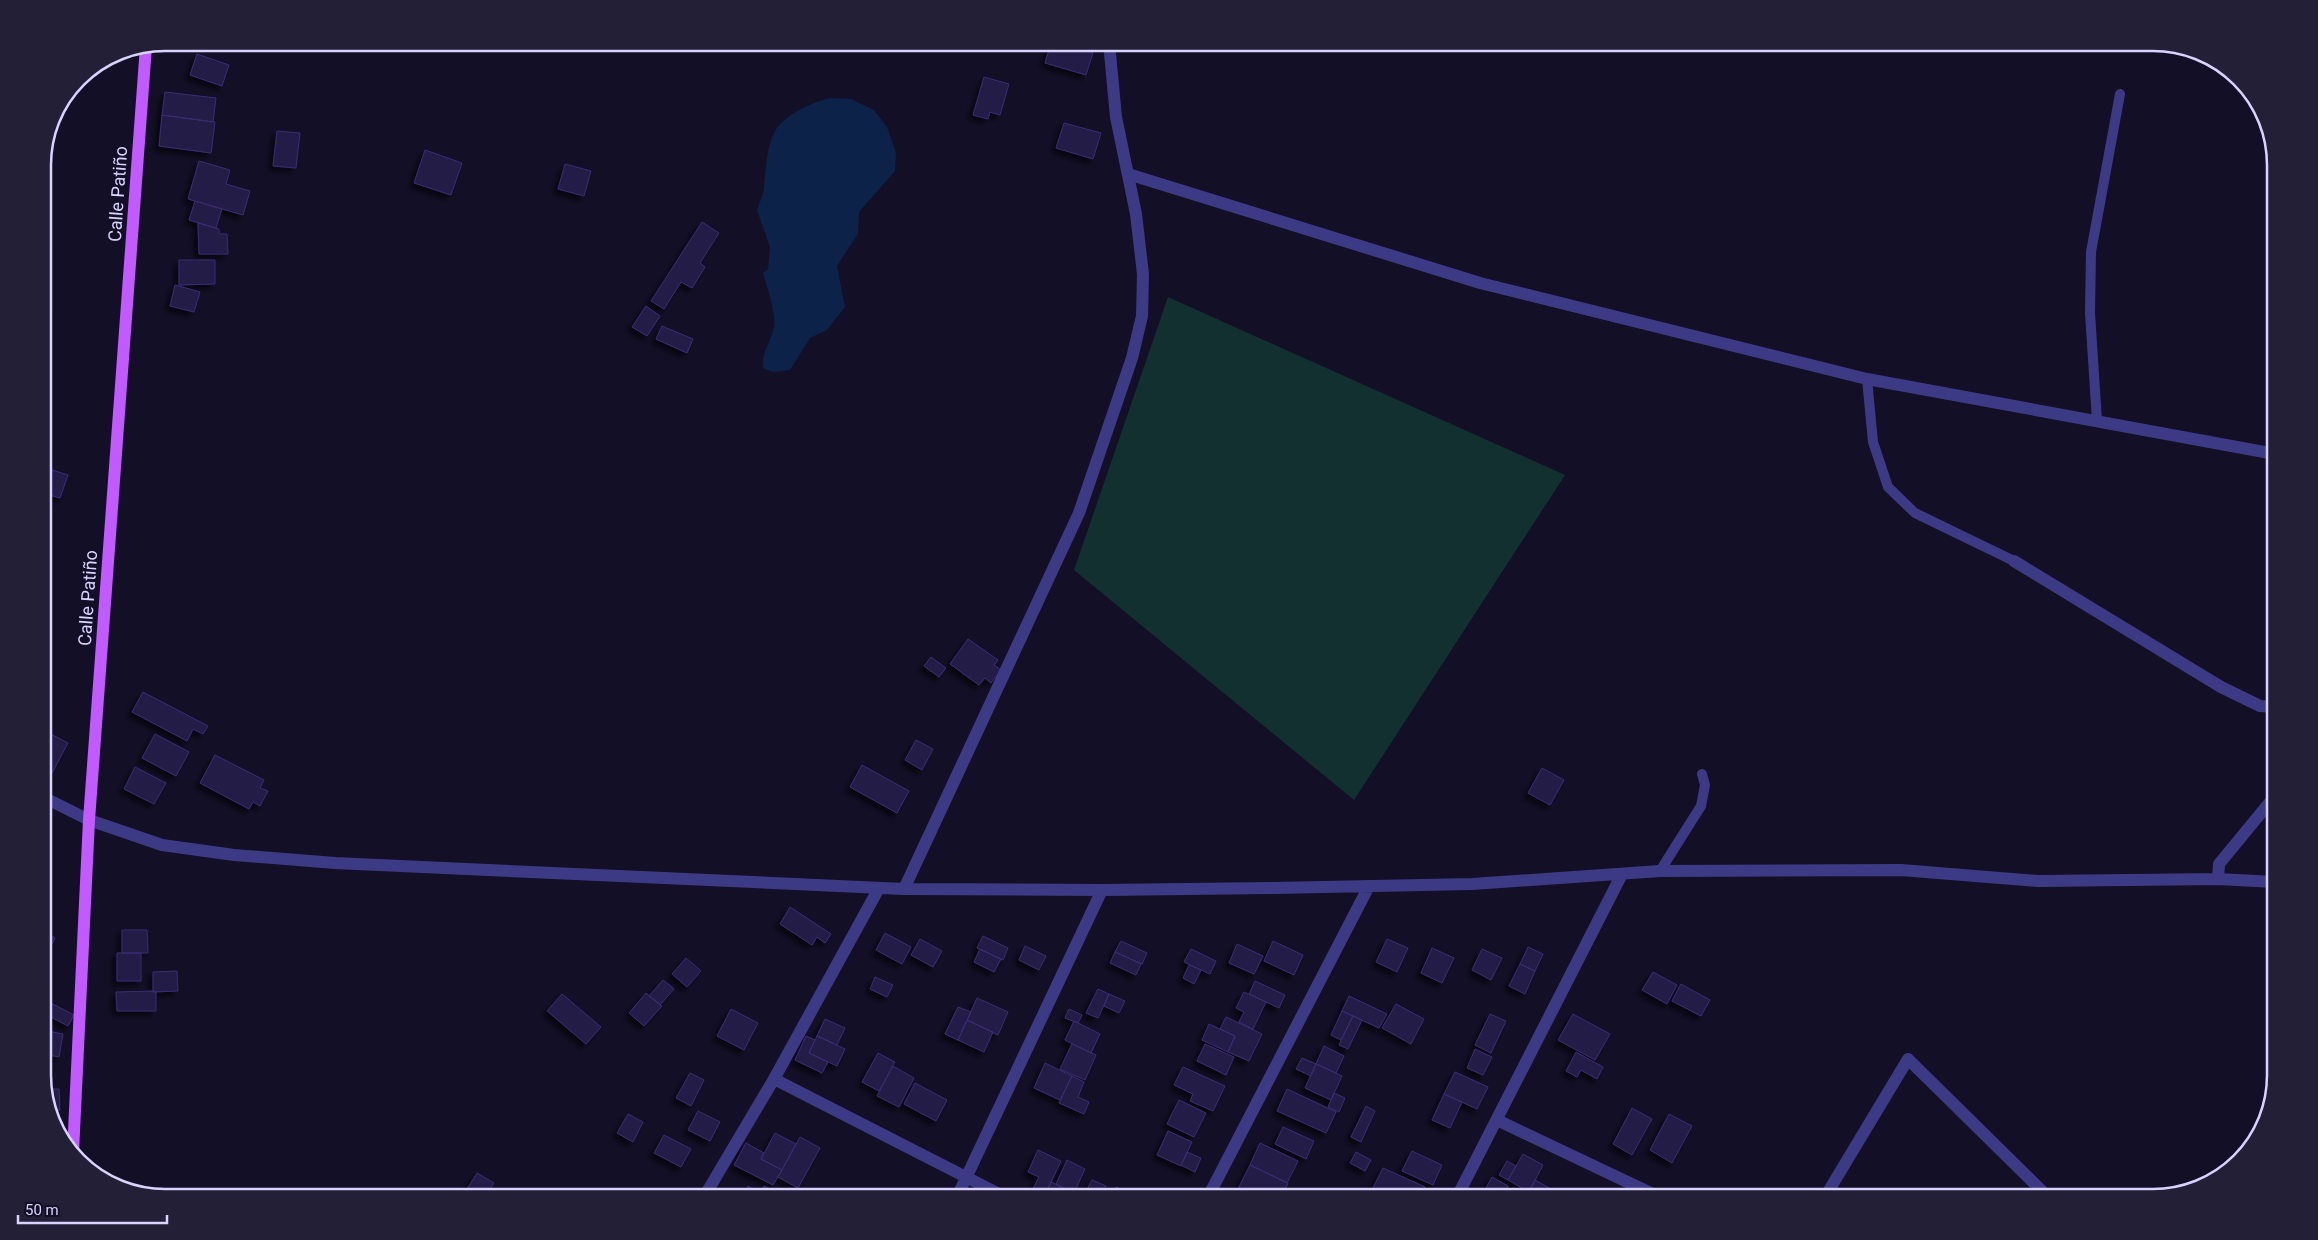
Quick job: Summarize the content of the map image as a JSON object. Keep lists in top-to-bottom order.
{
  "streets": {
    "main road": ["Calle Patiño"]
  },
  "scale_bar": "50 m"
}
